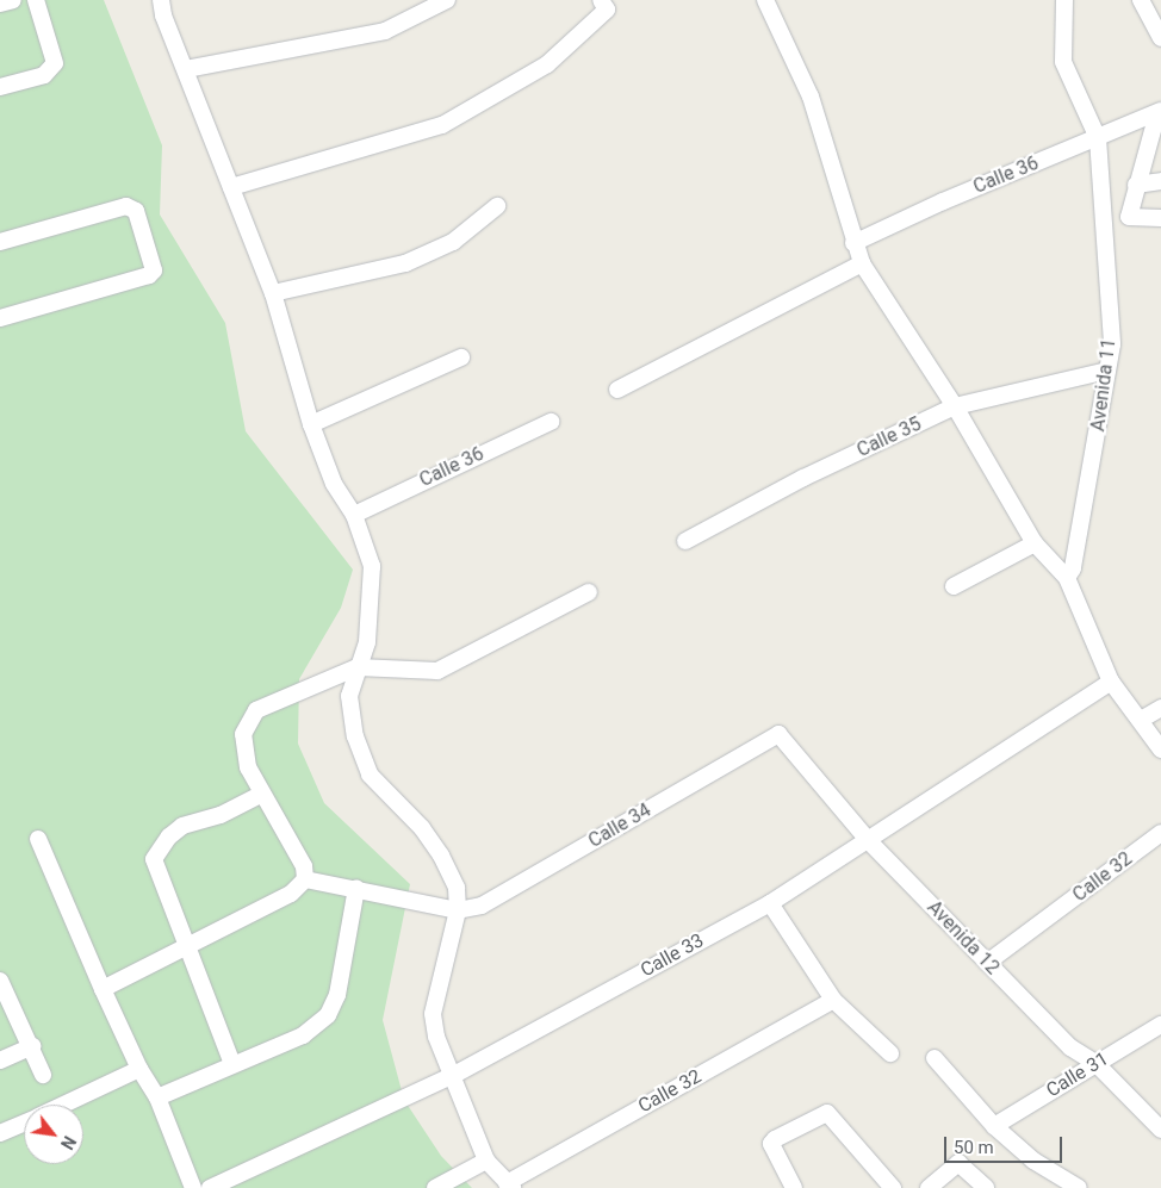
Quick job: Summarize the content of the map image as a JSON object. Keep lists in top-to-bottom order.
{
  "streets": {
    "street": [
      "Calle 36",
      "Avenida 11",
      "Calle 35",
      "Calle 34",
      "Calle 32",
      "Avenida 12",
      "Calle 33",
      "Calle 31"
    ]
  },
  "crossings": [
    ["Calle 36", "Avenida 11"],
    ["Avenida 11", "Calle 35"],
    ["Calle 34", "Avenida 12"],
    ["Calle 32", "Avenida 12"],
    ["Avenida 12", "Calle 33"],
    ["Avenida 12", "Calle 31"]
  ],
  "scale_bar": "50 m",
  "north": "bottom right"
}
